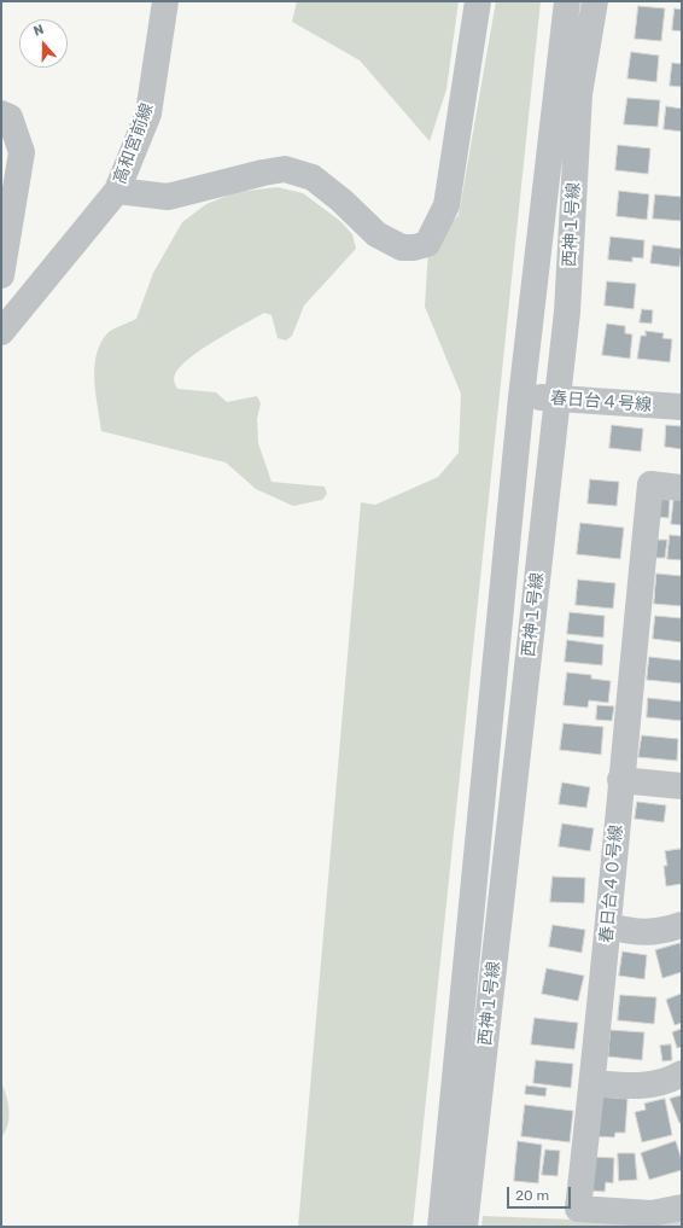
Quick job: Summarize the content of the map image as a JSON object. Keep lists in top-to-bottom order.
{
  "streets": {
    "street": [
      "高和宮前線",
      "西神１号線",
      "春日台４号線",
      "春日台４０号線"
    ]
  },
  "crossings": [
    ["西神１号線", "春日台４号線"]
  ],
  "scale_bar": "20 m",
  "north": "top"
}
